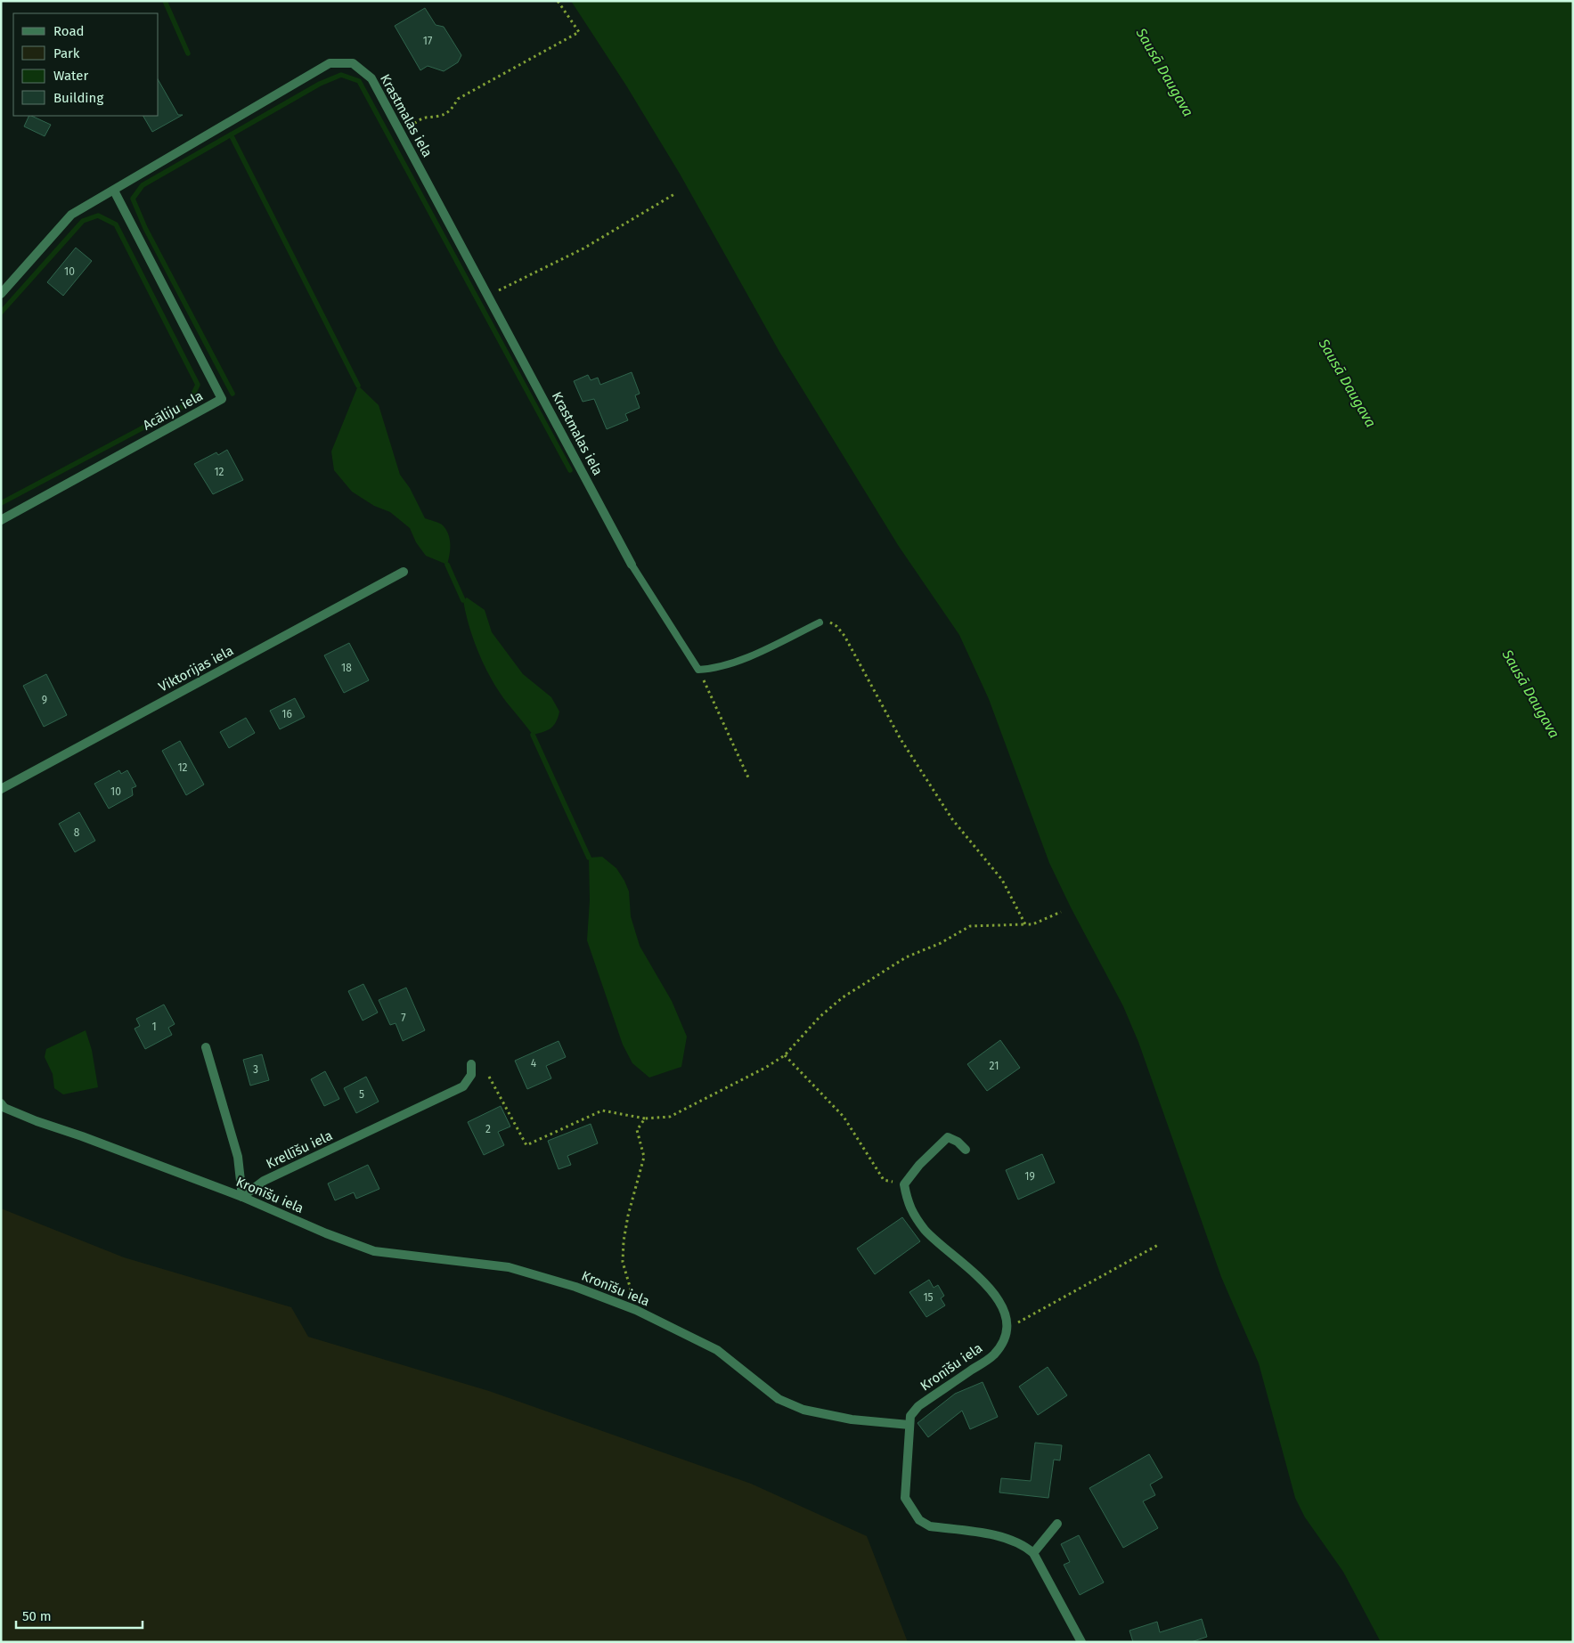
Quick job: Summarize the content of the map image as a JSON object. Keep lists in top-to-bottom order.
{
  "streets": {
    "street": [
      "Krastmalas iela",
      "Acāliju iela",
      "Viktorijas iela",
      "Krellīšu iela",
      "Kronīšu iela"
    ]
  },
  "crossings": [
    ["Krastmalas iela", "Acāliju iela"],
    ["Krellīšu iela", "Kronīšu iela"]
  ],
  "water": ["Sausā Daugava"],
  "house_numbers": [
    "17",
    "10",
    "12",
    "18",
    "9",
    "16",
    "12",
    "10",
    "8",
    "7",
    "1",
    "4",
    "21",
    "3",
    "5",
    "2",
    "19",
    "15"
  ],
  "legend": [
    "Road",
    "Park",
    "Water",
    "Building"
  ],
  "scale_bar": "50 m"
}
